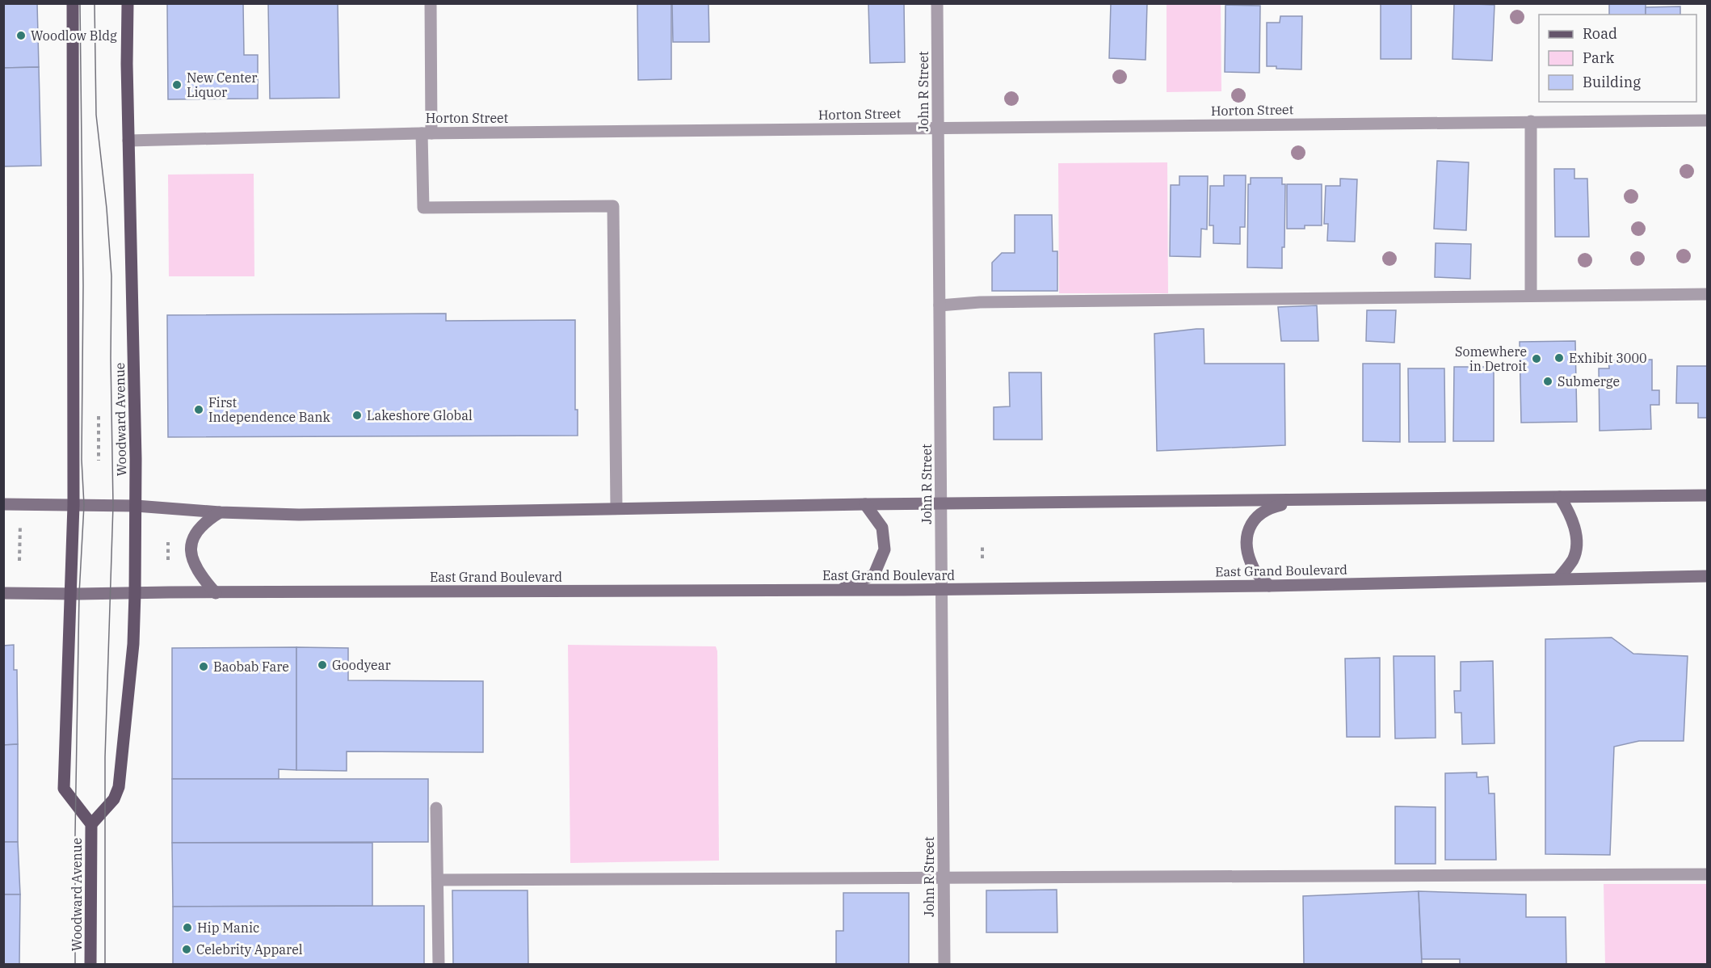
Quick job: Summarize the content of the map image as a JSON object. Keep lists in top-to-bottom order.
{
  "streets": {
    "main road": ["Woodward Avenue", "East Grand Boulevard"],
    "street": ["John R Street", "Horton Street"]
  },
  "crossings": [
    ["John R Street", "Horton Street"],
    ["John R Street", "East Grand Boulevard"],
    ["Horton Street", "Woodward Avenue"],
    ["Woodward Avenue", "East Grand Boulevard"]
  ],
  "places": [
    "Woodlow Bldg",
    "New Center Liquor",
    "Exhibit 3000",
    "Somewhere in Detroit",
    "Submerge",
    "First Independence Bank",
    "Lakeshore Global",
    "Goodyear",
    "Baobab Fare",
    "Hip Manic",
    "Celebrity Apparel"
  ],
  "legend": ["Road", "Park", "Building"]
}
